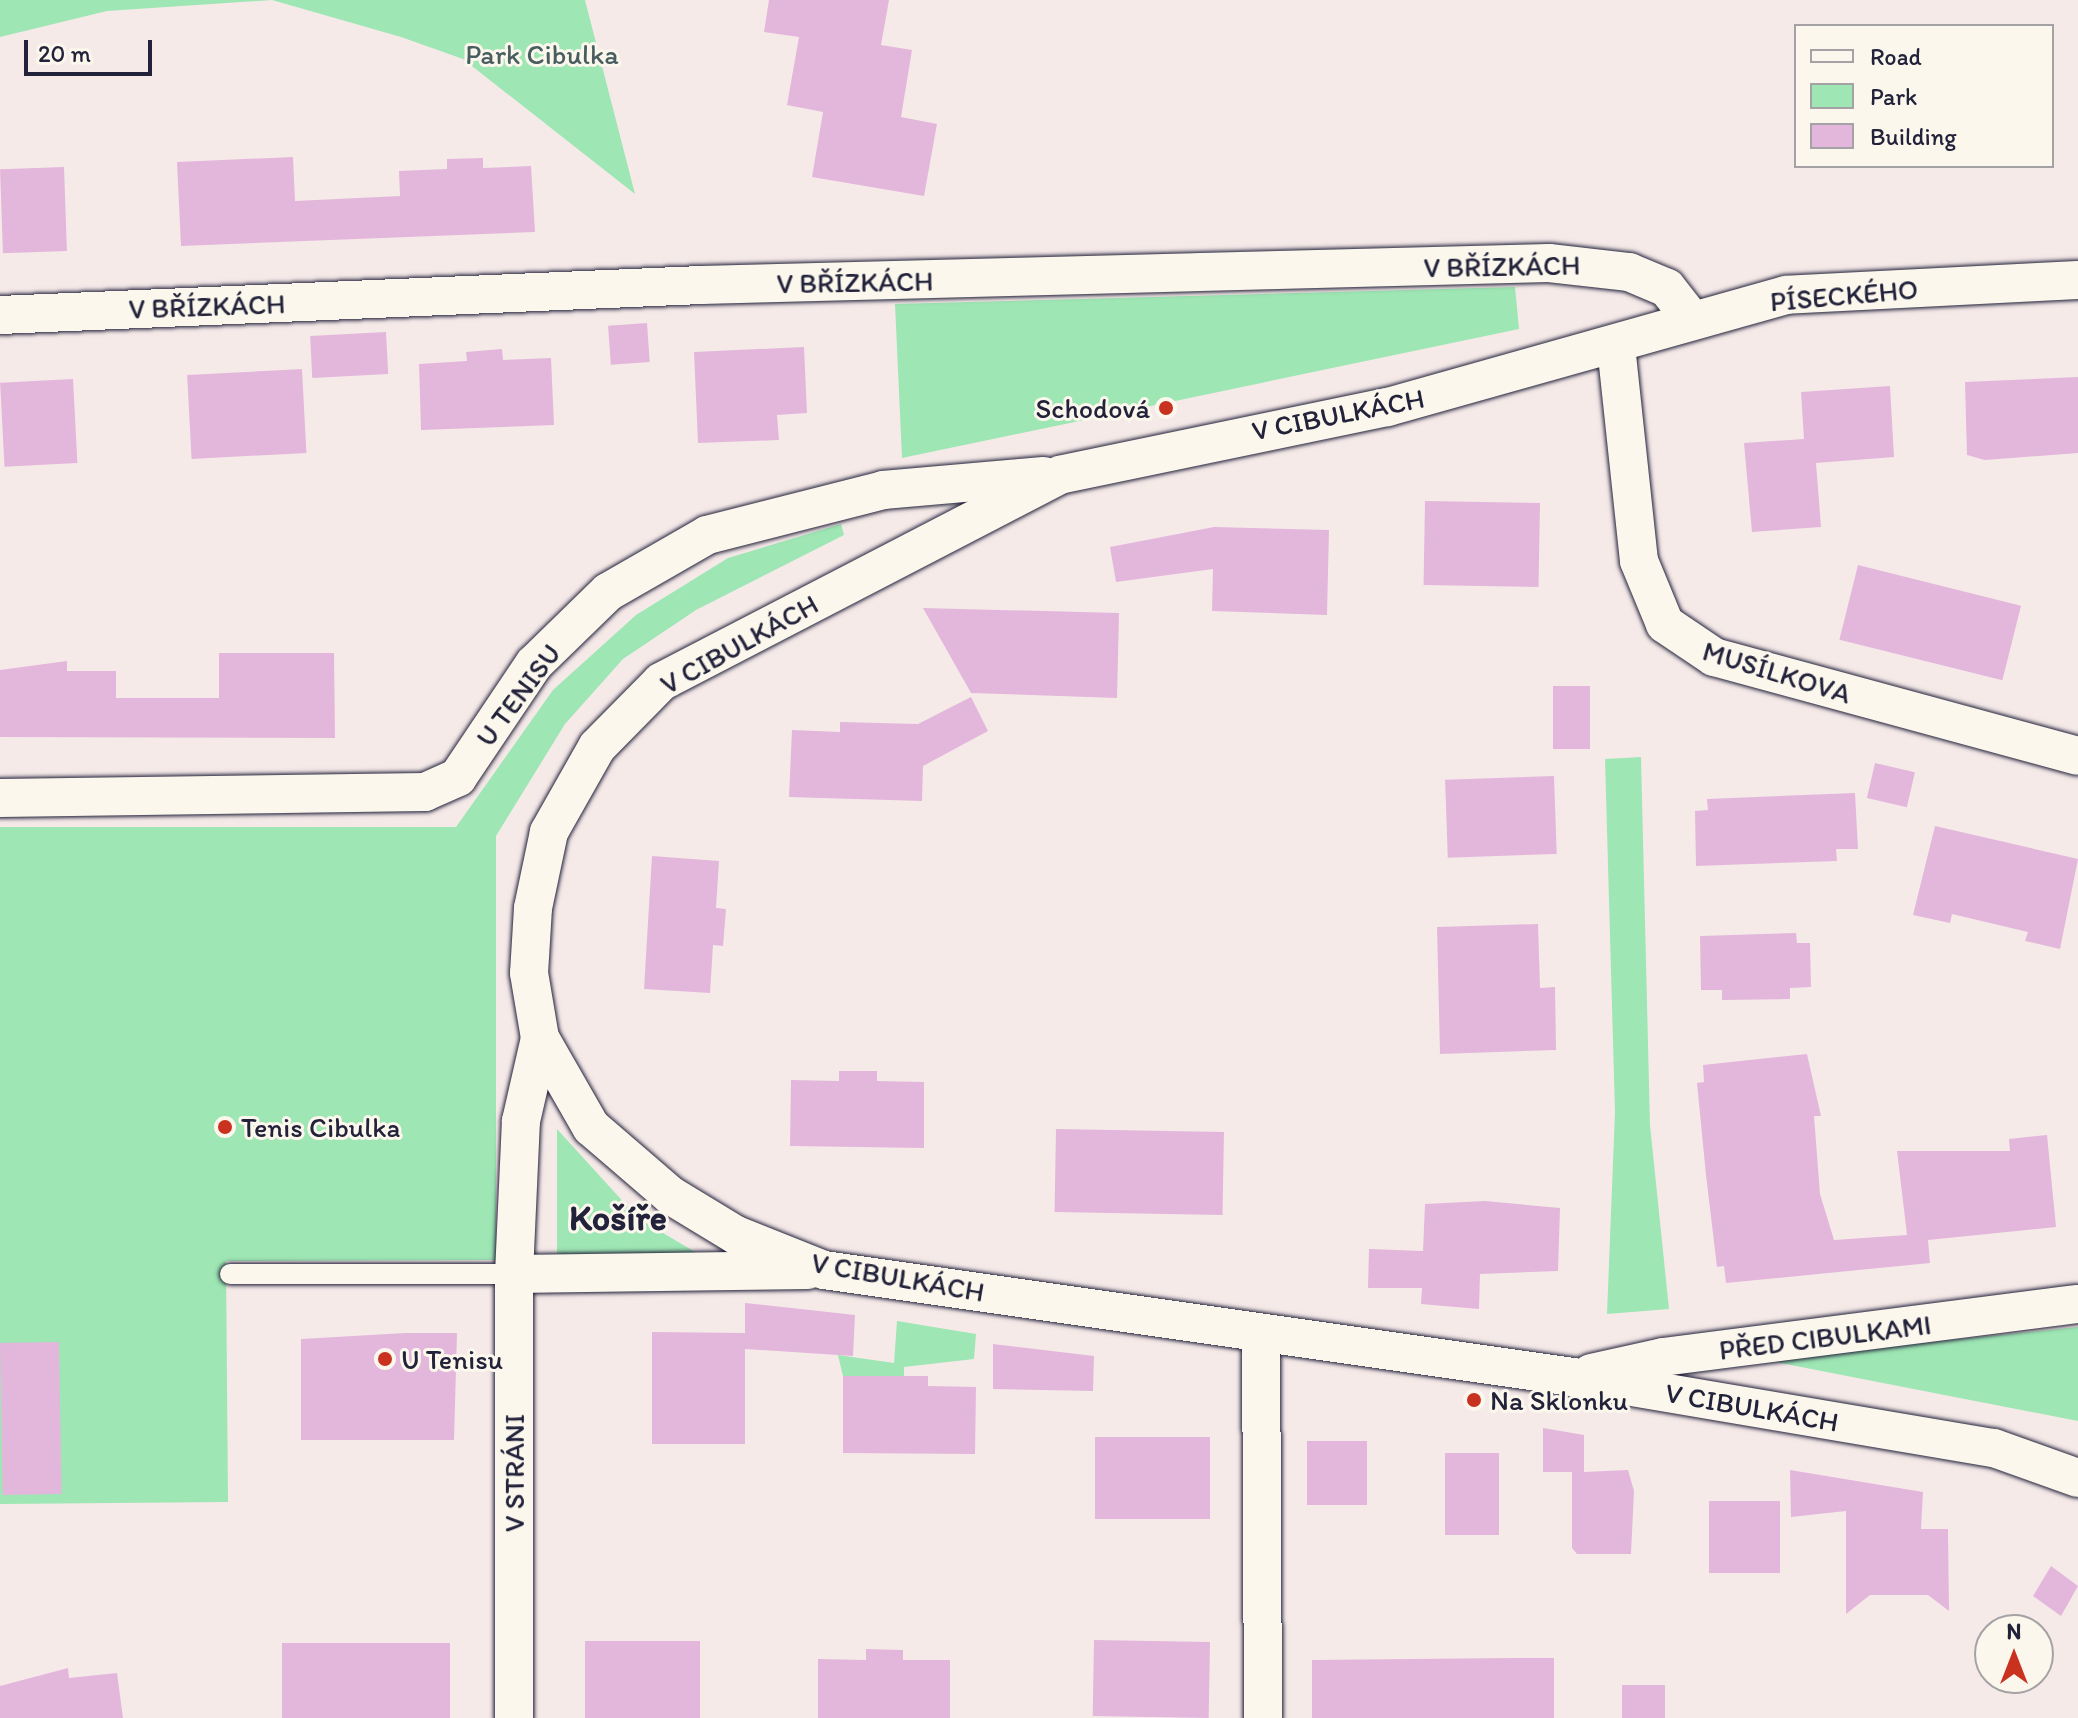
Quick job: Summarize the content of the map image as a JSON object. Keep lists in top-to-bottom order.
{
  "streets": {
    "street": [
      "V BŘÍZKÁCH",
      "PÍSECKÉHO",
      "V CIBULKÁCH",
      "MUSÍLKOVA",
      "U TENISU",
      "PŘED CIBULKAMI",
      "V STRÁNI"
    ]
  },
  "crossings": [
    ["V BŘÍZKÁCH", "PÍSECKÉHO"],
    ["PÍSECKÉHO", "V CIBULKÁCH"],
    ["PÍSECKÉHO", "MUSÍLKOVA"],
    ["V CIBULKÁCH", "MUSÍLKOVA"],
    ["V CIBULKÁCH", "U TENISU"],
    ["V CIBULKÁCH", "PŘED CIBULKAMI"],
    ["V CIBULKÁCH", "V STRÁNI"]
  ],
  "districts": ["Košíře"],
  "parks": ["Park Cibulka"],
  "places": [
    "Schodová",
    "Tenis Cibulka",
    "U Tenisu",
    "Na Sklonku"
  ],
  "legend": ["Road", "Park", "Building"],
  "scale_bar": "20 m",
  "north": "top"
}
